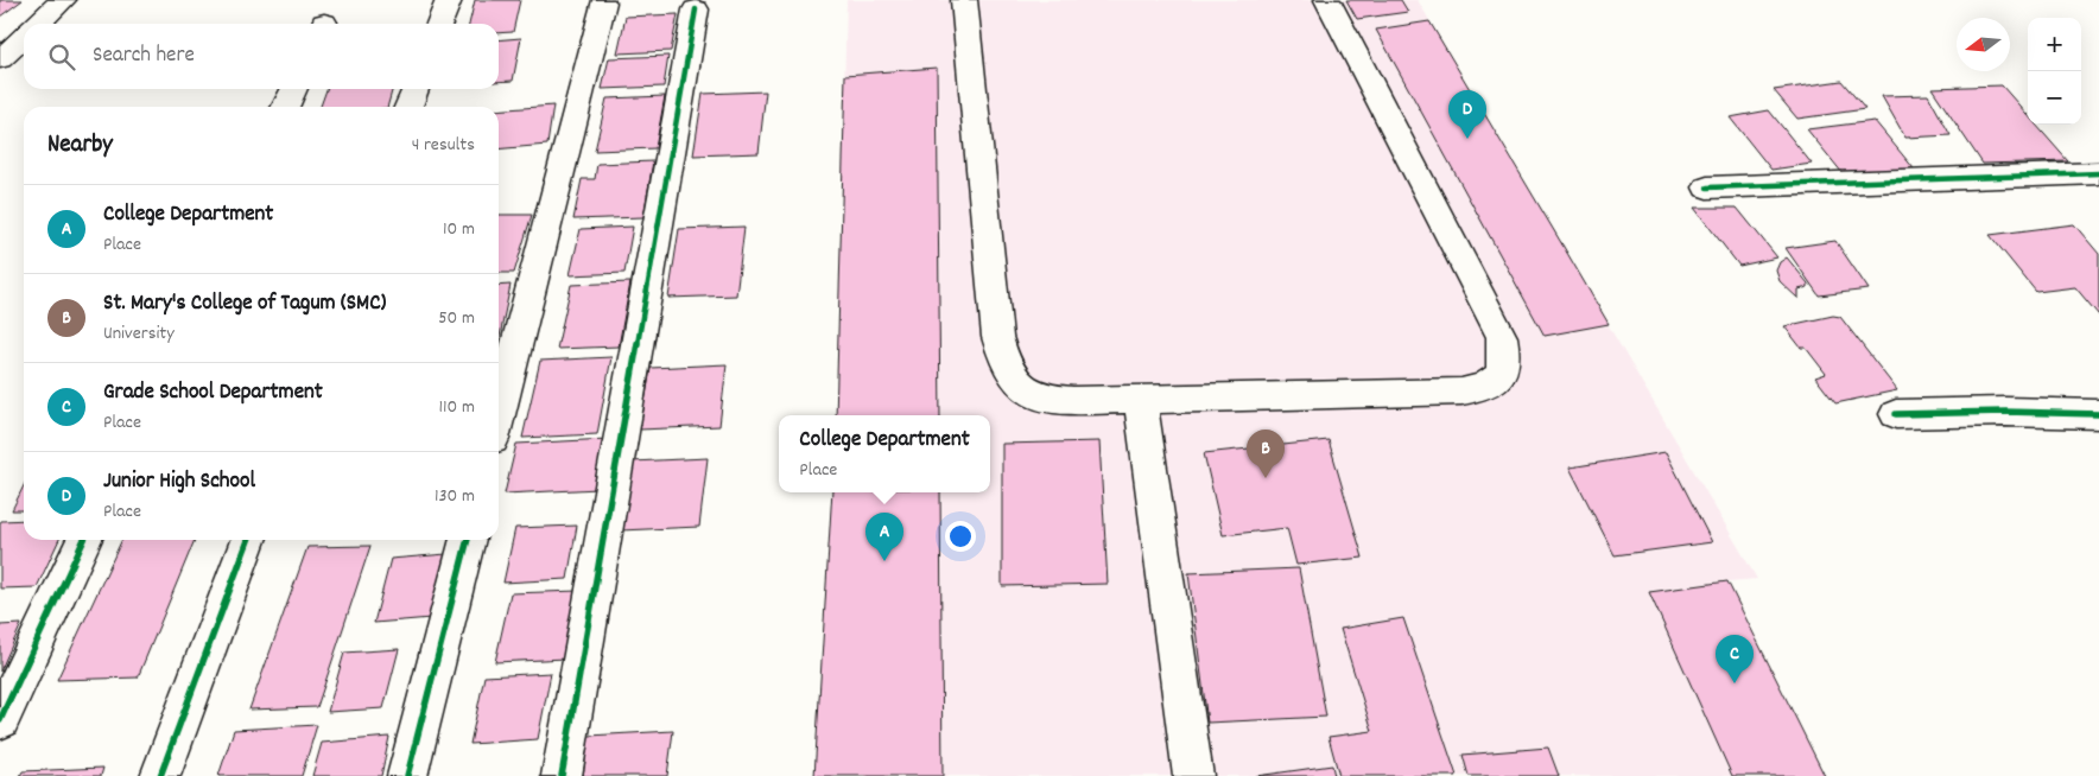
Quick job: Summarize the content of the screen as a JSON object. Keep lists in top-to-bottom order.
{
  "north": "left",
  "page": {
    "map_buttons": ["+", "−"],
    "search": "Search here",
    "pins": [
      "D",
      "B",
      "A",
      "C"
    ],
    "heading": ["Nearby", "4 results"],
    "list": [
      {
        "mark": "A",
        "name": "College Department",
        "note": "Place",
        "value": "10 m"
      },
      {
        "mark": "B",
        "name": "St. Mary's College of Tagum (SMC)",
        "note": "University",
        "value": "50 m"
      },
      {
        "mark": "C",
        "name": "Grade School Department",
        "note": "Place",
        "value": "110 m"
      },
      {
        "mark": "D",
        "name": "Junior High School",
        "note": "Place",
        "value": "130 m"
      }
    ],
    "popup": ["College Department", "Place"]
  }
}
